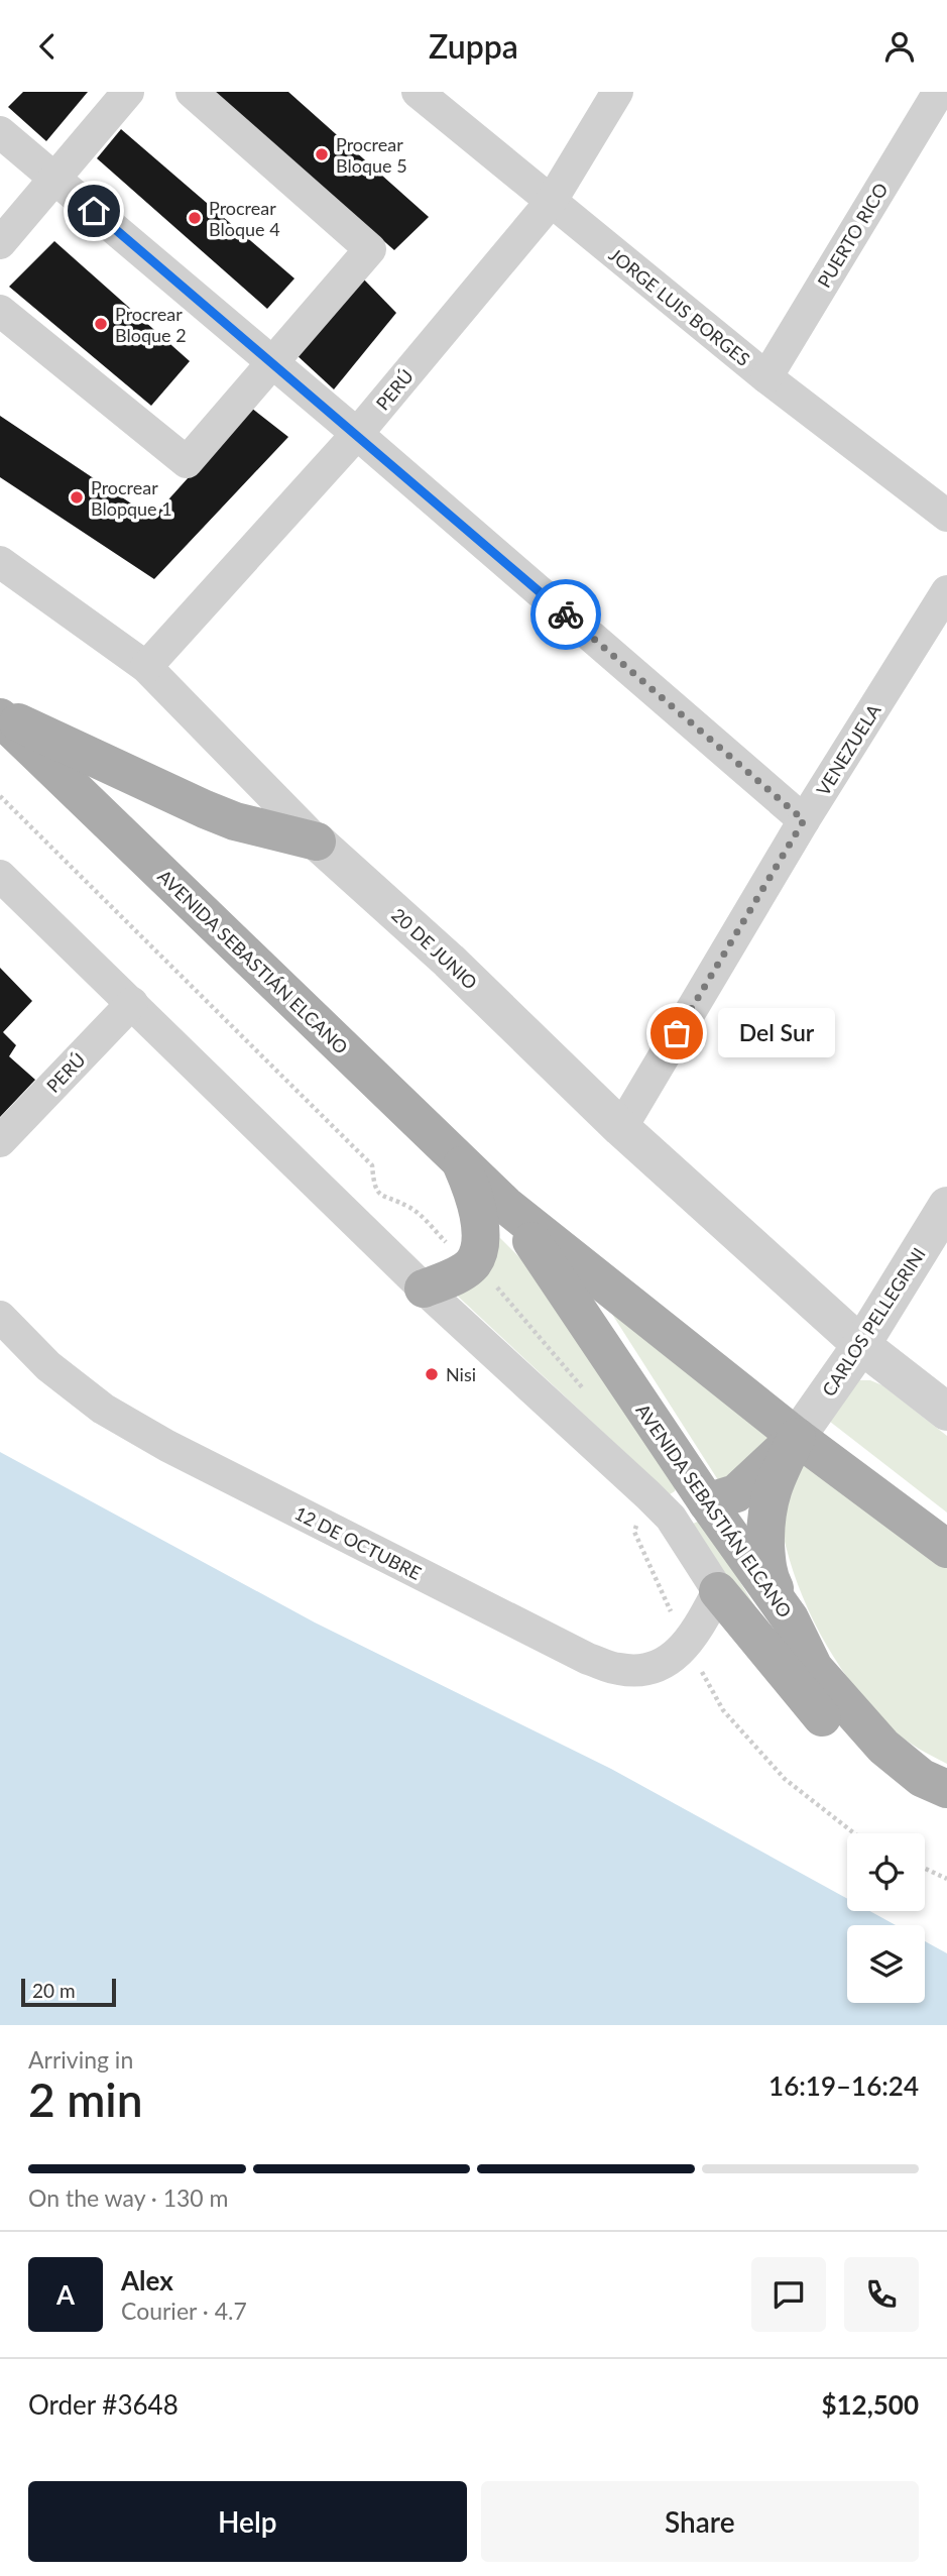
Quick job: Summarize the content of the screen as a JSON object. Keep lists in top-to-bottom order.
{
  "streets": {
    "main road": ["AVENIDA SEBASTIÁN ELCANO"],
    "street": [
      "PUERTO RICO",
      "JORGE LUIS BORGES",
      "PERÚ",
      "VENEZUELA",
      "20 DE JUNIO",
      "CARLOS PELLEGRINI",
      "12 DE OCTUBRE"
    ]
  },
  "crossings": [
    ["PUERTO RICO", "JORGE LUIS BORGES"],
    ["JORGE LUIS BORGES", "PERÚ"],
    ["PERÚ", "20 DE JUNIO"],
    ["VENEZUELA", "20 DE JUNIO"],
    ["20 DE JUNIO", "CARLOS PELLEGRINI"],
    ["AVENIDA SEBASTIÁN ELCANO", "CARLOS PELLEGRINI"]
  ],
  "places": [
    "Procrear Bloque 5",
    "Procrear Bloque 4",
    "Procrear Bloque 2",
    "Procrear Blopque 1",
    "Del Sur",
    "Nisi"
  ],
  "scale_bar": "20 m",
  "page": {
    "header": "Zuppa",
    "bubble": "Del Sur",
    "scale": "20 m",
    "heading": ["2 min", "Arriving in", "16:19–16:24"],
    "panel": [
      "Alex",
      "Courier · 4.7",
      "Order #3648",
      "$12,500"
    ],
    "bar": "On the way · 130 m",
    "round": "A",
    "buttons": ["Help", "Share"]
  }
}
